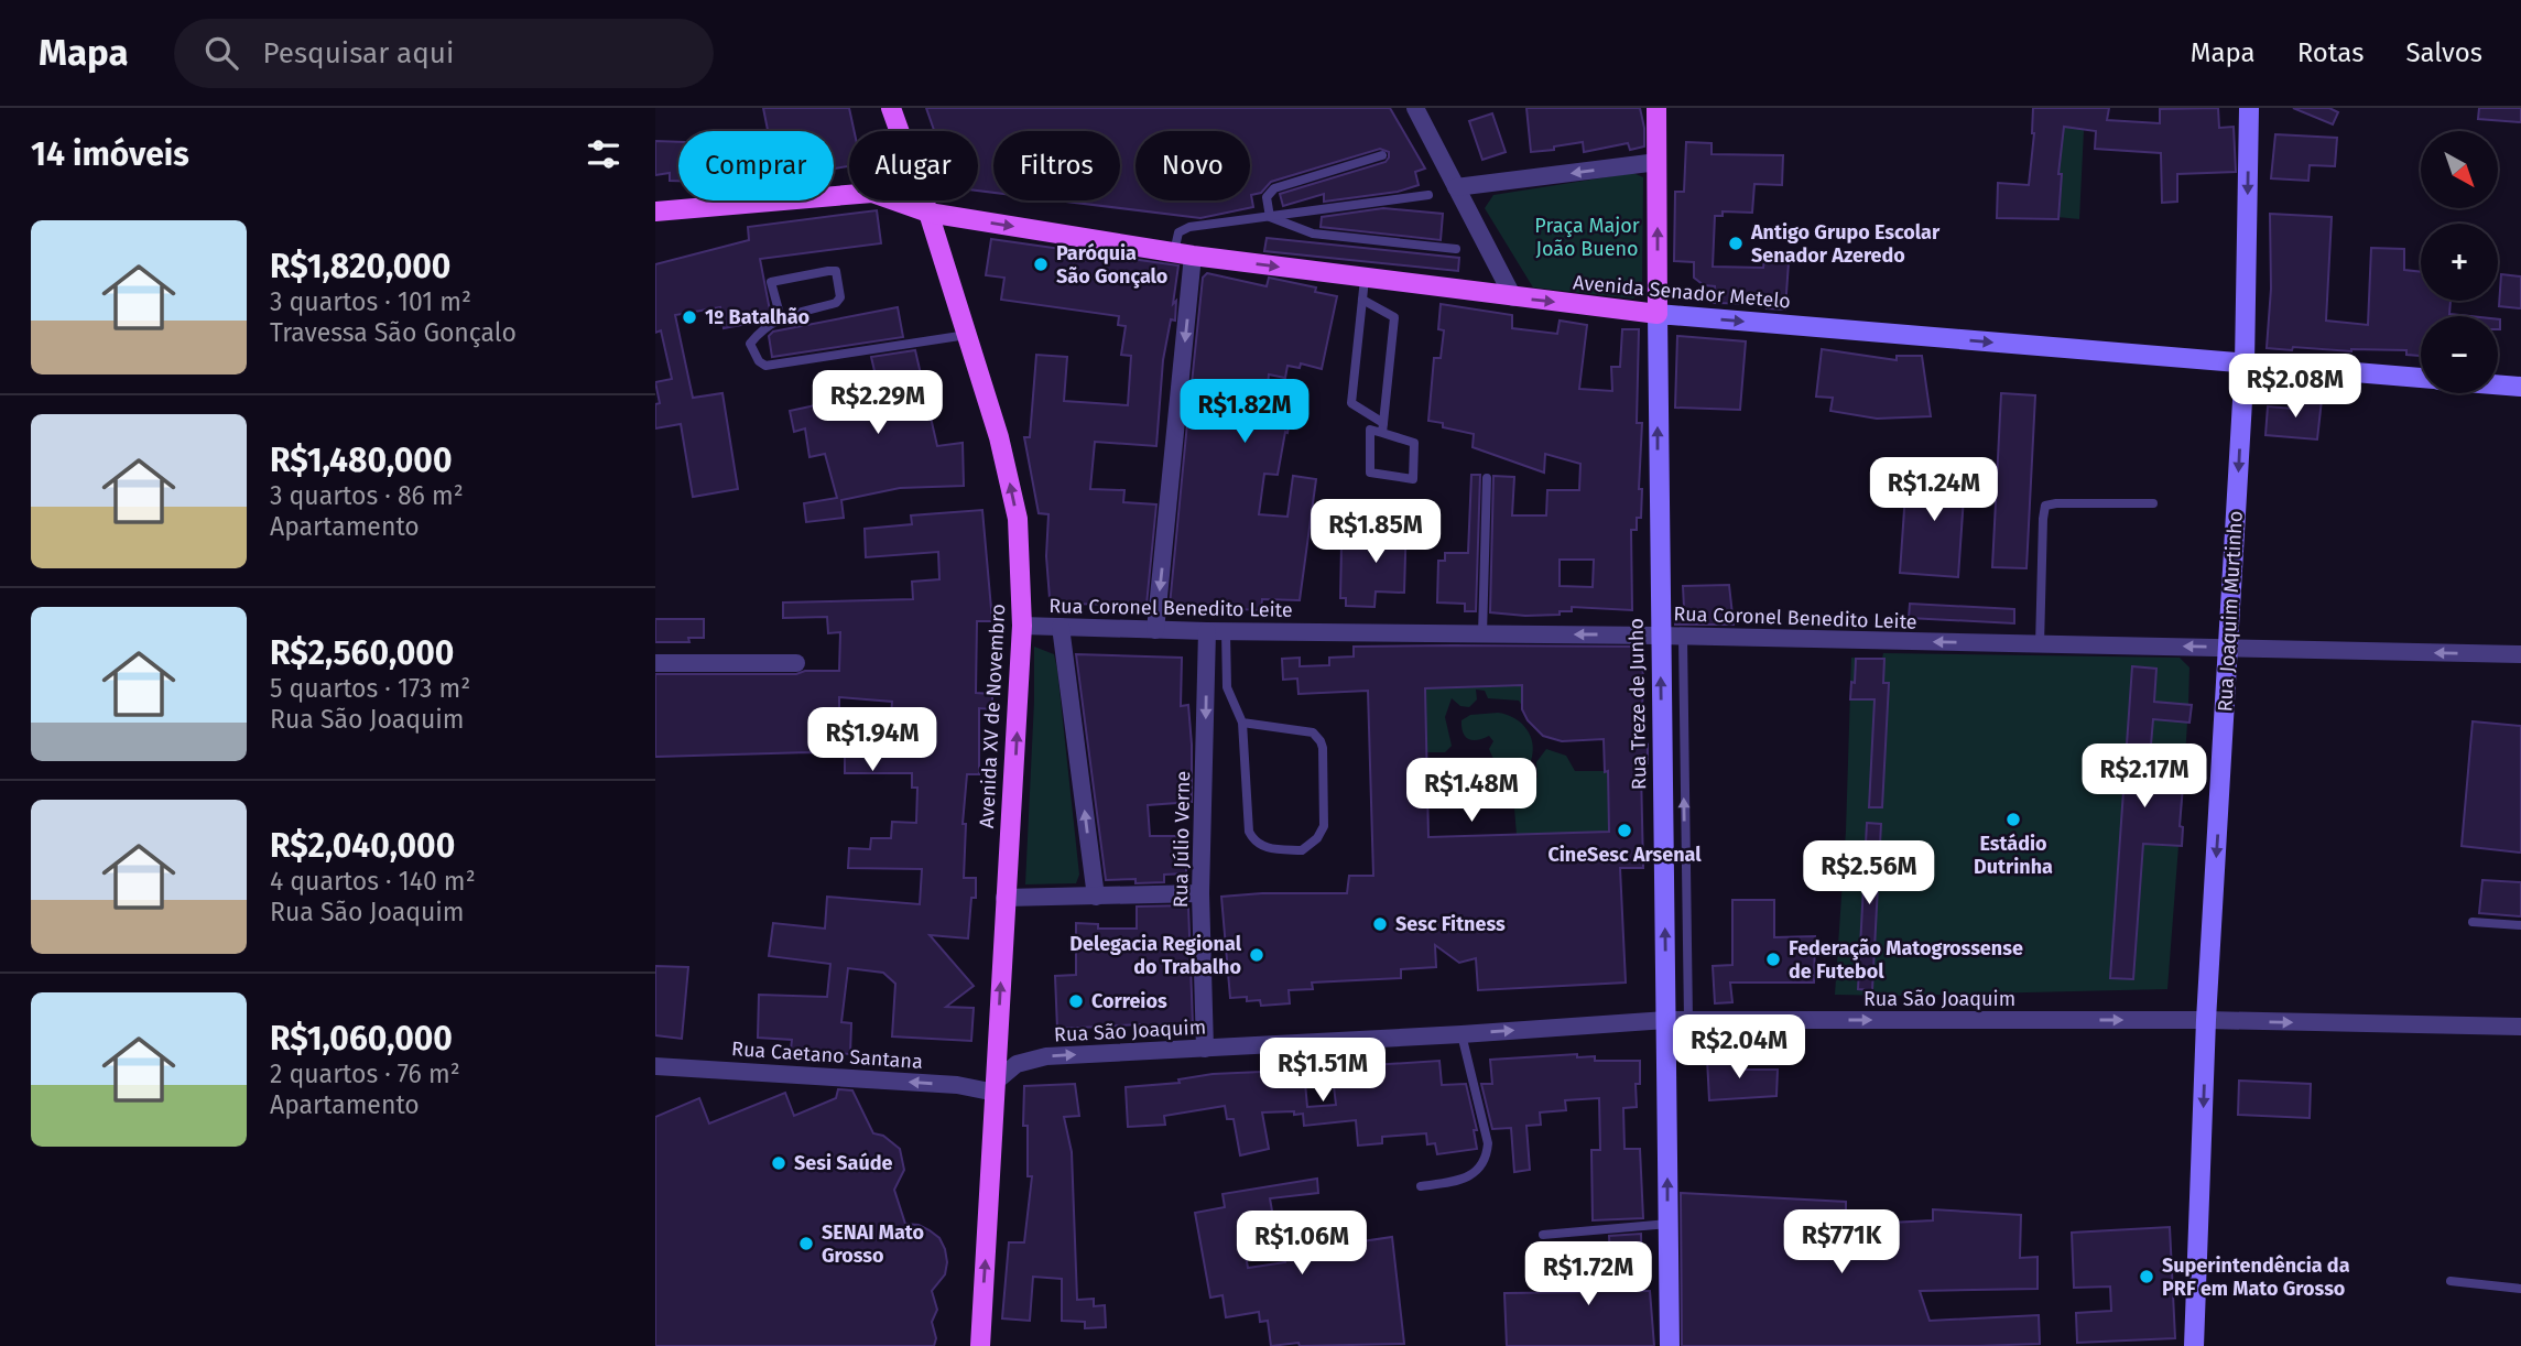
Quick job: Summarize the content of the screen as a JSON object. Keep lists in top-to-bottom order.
{
  "streets": {
    "main road": ["Avenida Senador Metelo", "Rua Treze de Junho", "Avenida XV de Novembro"],
    "street": [
      "Rua Coronel Benedito Leite",
      "Rua Joaquim Murtinho",
      "Rua Júlio Verne",
      "Rua São Joaquim",
      "Rua Caetano Santana"
    ]
  },
  "crossings": [
    ["Avenida Senador Metelo", "Rua Joaquim Murtinho"],
    ["Avenida Senador Metelo", "Rua Treze de Junho"],
    ["Avenida Senador Metelo", "Avenida XV de Novembro"],
    ["Rua Coronel Benedito Leite", "Rua Joaquim Murtinho"],
    ["Rua Coronel Benedito Leite", "Rua Treze de Junho"],
    ["Rua Coronel Benedito Leite", "Avenida XV de Novembro"],
    ["Rua Coronel Benedito Leite", "Rua Júlio Verne"],
    ["Rua Joaquim Murtinho", "Rua São Joaquim"],
    ["Rua Treze de Junho", "Rua São Joaquim"],
    ["Avenida XV de Novembro", "Rua São Joaquim"],
    ["Avenida XV de Novembro", "Rua Caetano Santana"],
    ["Rua Júlio Verne", "Rua São Joaquim"],
    ["Rua São Joaquim", "Rua Caetano Santana"]
  ],
  "one_way": [
    "Avenida Senador Metelo",
    "Rua Coronel Benedito Leite",
    "Rua Joaquim Murtinho",
    "Rua Treze de Junho",
    "Avenida XV de Novembro",
    "Rua São Joaquim",
    "Rua Caetano Santana"
  ],
  "parks": ["Praça Major João Bueno"],
  "places": [
    "Antigo Grupo Escolar Senador Azeredo",
    "Paróquia São Gonçalo",
    "1º Batalhão",
    "Estádio Dutrinha",
    "CineSesc Arsenal",
    "Sesc Fitness",
    "Delegacia Regional do Trabalho",
    "Federação Matogrossense de Futebol",
    "Correios",
    "Sesi Saúde",
    "SENAI Mato Grosso",
    "Superintendência da PRF em Mato Grosso"
  ],
  "north": "bottom right",
  "page": {
    "header": "Mapa",
    "search": "Pesquisar aqui",
    "nav": ["Mapa", "Rotas", "Salvos"],
    "heading": "14 imóveis",
    "map_buttons": ["+", "−"],
    "chip": [
      "Comprar",
      "Alugar",
      "Filtros",
      "Novo"
    ],
    "list": [
      {
        "name": "R$1,820,000",
        "note": "3 quartos · 101 m² · Travessa São Gonçalo"
      },
      {
        "name": "R$1,480,000",
        "note": "3 quartos · 86 m² · Apartamento"
      },
      {
        "name": "R$2,560,000",
        "note": "5 quartos · 173 m² · Rua São Joaquim"
      },
      {
        "name": "R$2,040,000",
        "note": "4 quartos · 140 m² · Rua São Joaquim"
      },
      {
        "name": "R$1,060,000",
        "note": "2 quartos · 76 m² · Apartamento"
      }
    ],
    "price": [
      "R$2.08M",
      "R$2.29M",
      "R$1.82M",
      "R$1.24M",
      "R$1.85M",
      "R$1.94M",
      "R$2.17M",
      "R$1.48M",
      "R$2.56M",
      "R$2.04M",
      "R$1.51M",
      "R$771K",
      "R$1.06M",
      "R$1.72M"
    ]
  }
}
